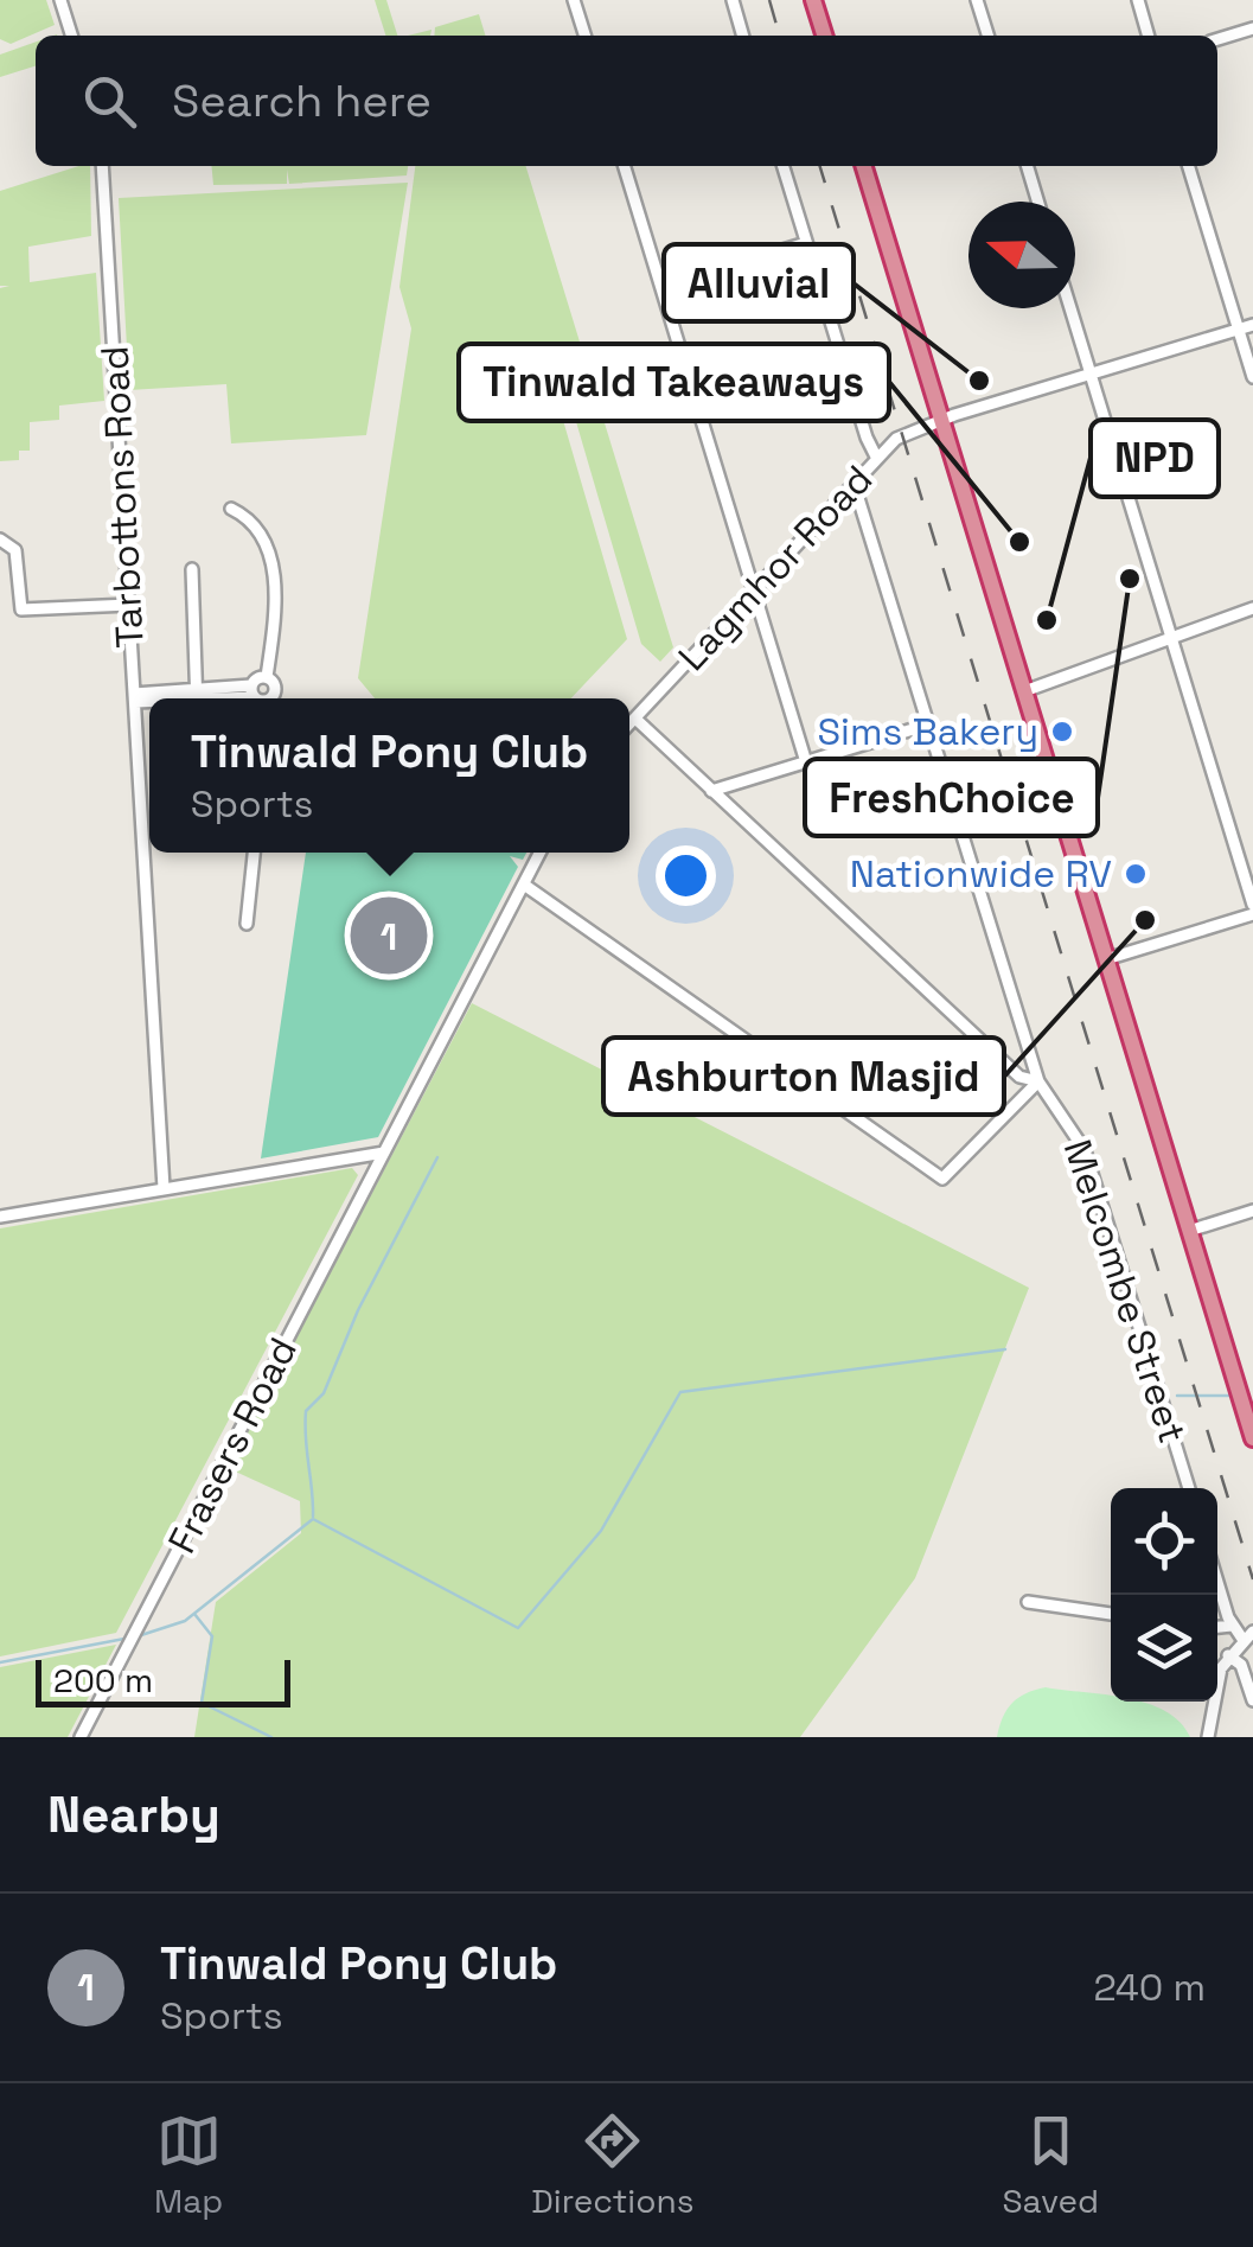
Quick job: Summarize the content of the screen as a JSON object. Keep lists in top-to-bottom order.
{
  "streets": {
    "street": [
      "Tarbottons Road",
      "Lagmhor Road",
      "Melcombe Street",
      "Frasers Road"
    ]
  },
  "crossings": [
    ["Lagmhor Road", "Melcombe Street"]
  ],
  "places": [
    "Alluvial",
    "Tinwald Takeaways",
    "FreshChoice",
    "NPD",
    "Sims Bakery",
    "Nationwide RV",
    "Ashburton Masjid"
  ],
  "scale_bar": "200 m",
  "north": "left",
  "page": {
    "search": "Search here",
    "popup": ["Tinwald Pony Club", "Sports"],
    "pins": "1",
    "scale": "200 m",
    "heading": "Nearby",
    "list": [
      {
        "mark": "1",
        "name": "Tinwald Pony Club",
        "note": "Sports",
        "value": "240 m"
      }
    ],
    "nav": ["Map", "Directions", "Saved"]
  }
}
